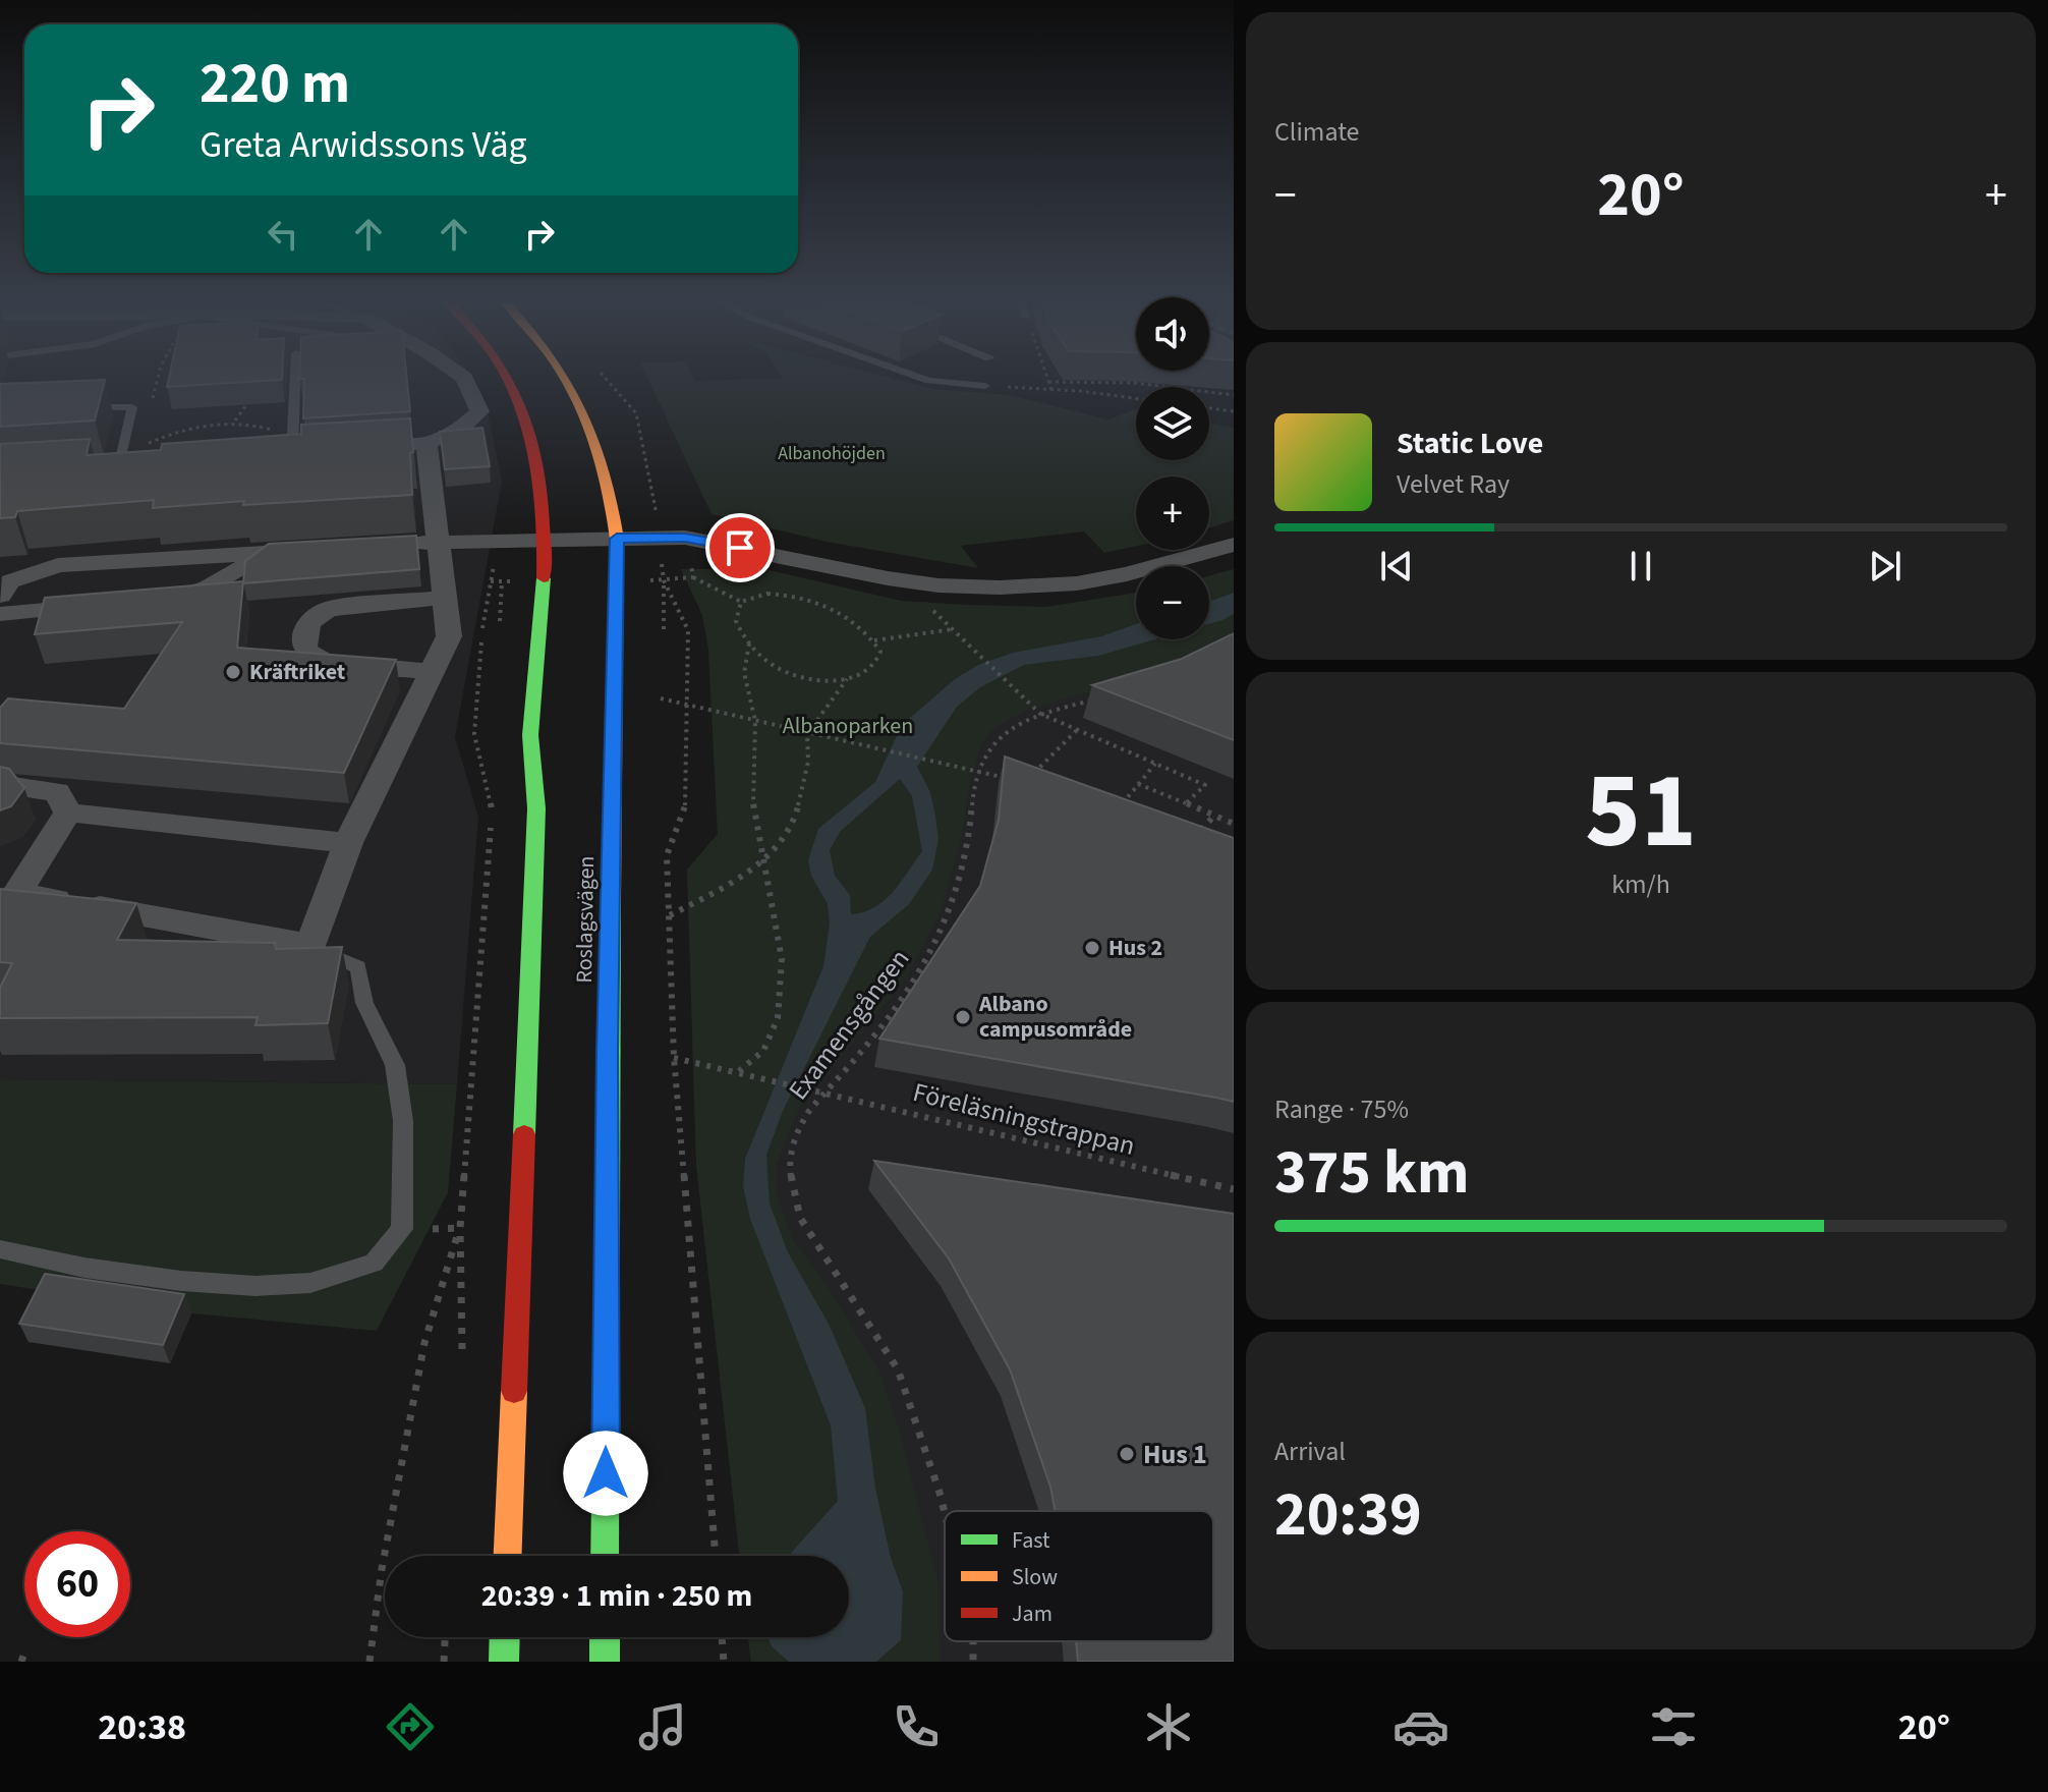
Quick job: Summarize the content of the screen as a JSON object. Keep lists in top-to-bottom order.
{
  "streets": {
    "main road": ["Roslagsvägen"],
    "path": ["Examensgången", "Föreläsningstrappan"]
  },
  "crossings": [
    ["Examensgången", "Föreläsningstrappan"]
  ],
  "parks": ["Albanohöjden", "Albanoparken"],
  "places": [
    "Kräftriket",
    "Hus 2",
    "Albano campusområde",
    "Hus 1"
  ],
  "legend": ["Fast", "Slow", "Jam"],
  "page": {
    "tile": [
      "Climate",
      ["51", "km/h"],
      ["Range · 75%", "375 km"],
      ["Arrival", "20:39"]
    ],
    "turn": ["220 m", "Greta Arwidssons Väg"],
    "heat": ["−", "20°", "+"],
    "map_buttons": ["+", "−"],
    "song": ["Static Love", "Velvet Ray"],
    "limit": "60",
    "trip": "20:39 · 1 min · 250 m",
    "tabs": ["20:38", "20°"]
  }
}
